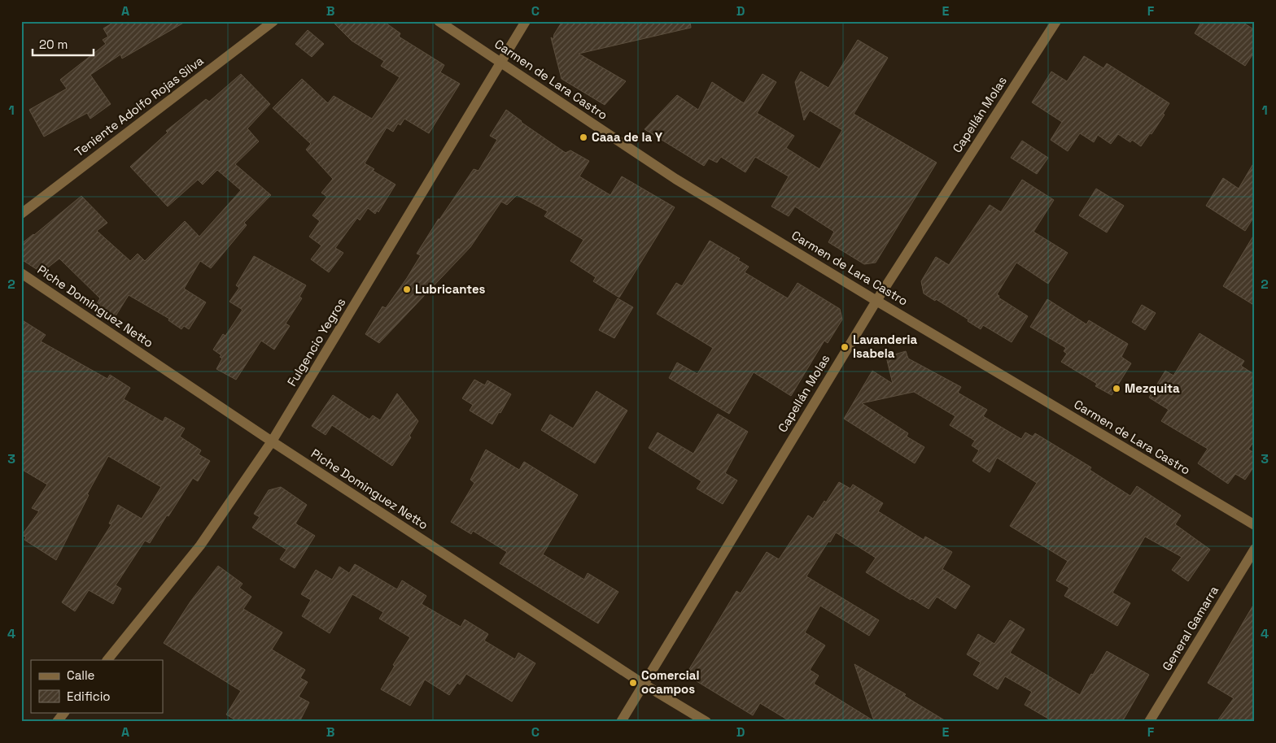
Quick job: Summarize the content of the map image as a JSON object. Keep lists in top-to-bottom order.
{
  "streets": {
    "street": [
      "Carmen de Lara Castro",
      "Teniente Adolfo Rojas Silva",
      "Capellán Molas",
      "Piche Dominguez Netto",
      "Fulgencio Yegros",
      "General Gamarra"
    ]
  },
  "crossings": [
    ["Carmen de Lara Castro", "Capellán Molas"],
    ["Carmen de Lara Castro", "Fulgencio Yegros"],
    ["Capellán Molas", "Piche Dominguez Netto"],
    ["Piche Dominguez Netto", "Fulgencio Yegros"]
  ],
  "places": [
    "Caaa de la Y",
    "Lubricantes",
    "Lavanderia Isabela",
    "Mezquita",
    "Comercial ocampos"
  ],
  "legend": ["Calle", "Edificio"],
  "scale_bar": "20 m",
  "grid": {
    "columns": [
      "A",
      "B",
      "C",
      "D",
      "E",
      "F"
    ],
    "rows": [
      "1",
      "2",
      "3",
      "4"
    ]
  }
}
